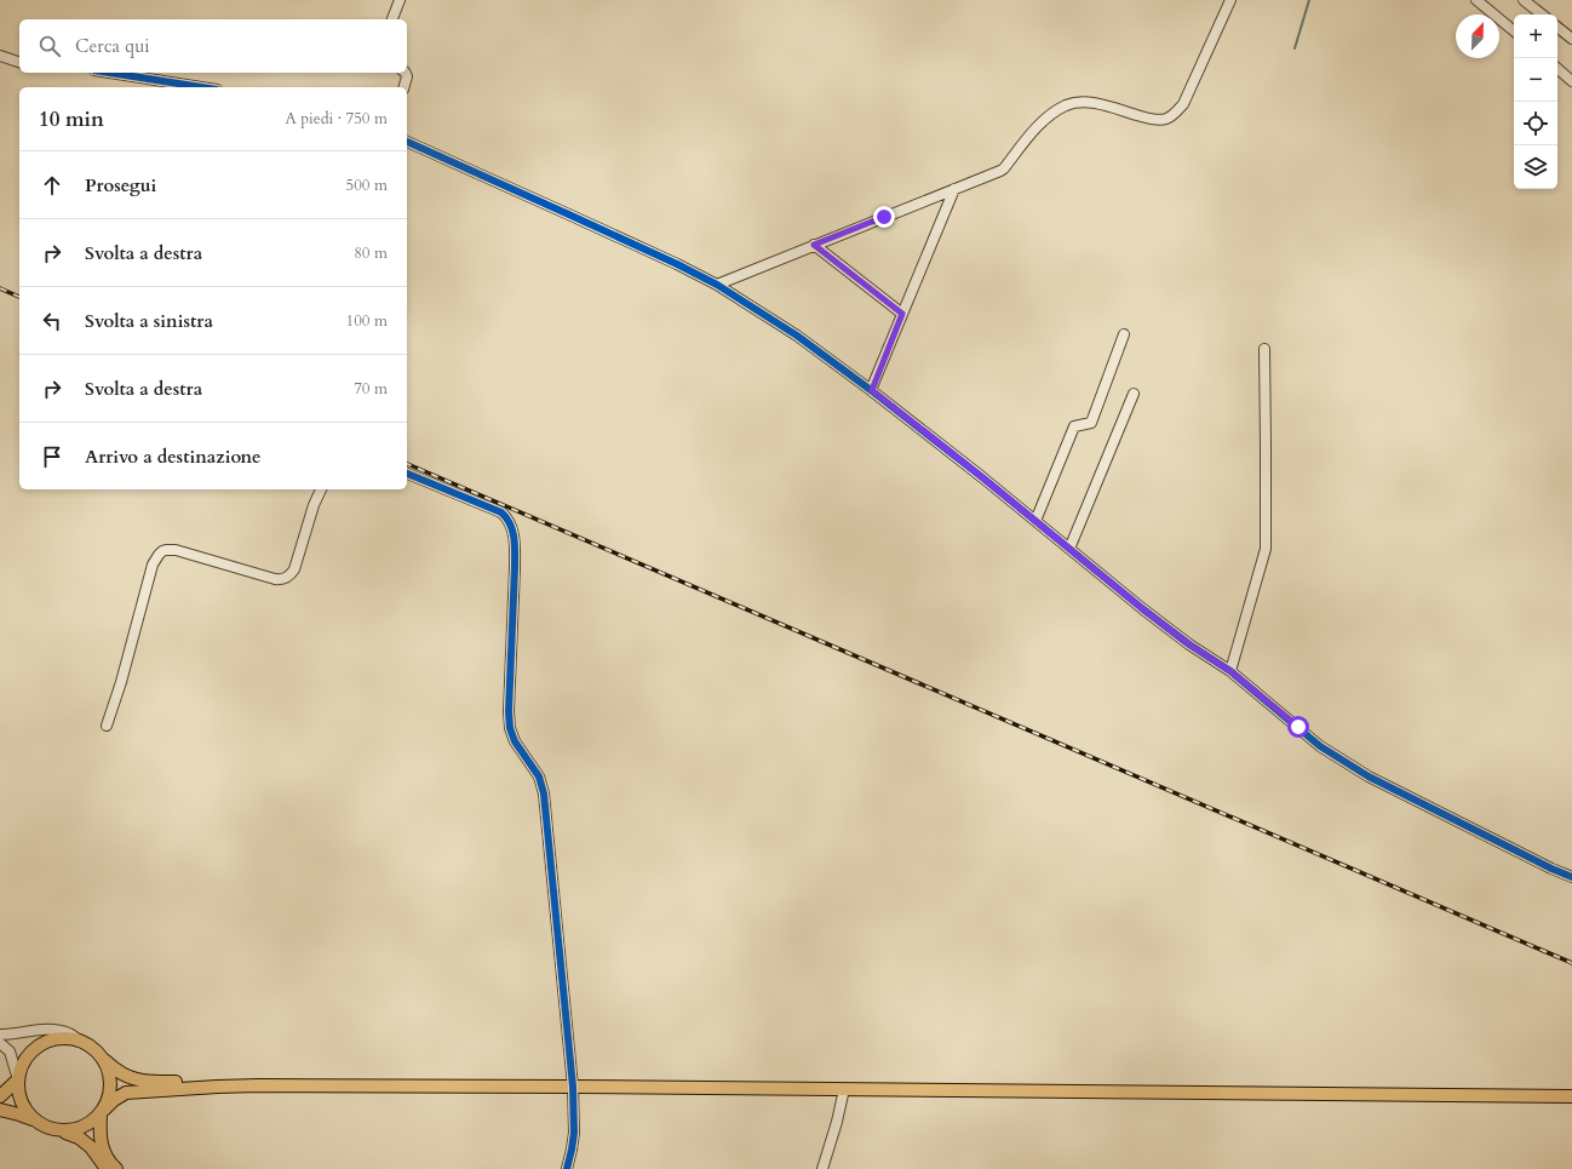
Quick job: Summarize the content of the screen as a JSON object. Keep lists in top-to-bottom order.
{
  "north": "top right",
  "page": {
    "map_buttons": ["+", "−"],
    "search": "Cerca qui",
    "heading": ["10 min", "A piedi · 750 m"],
    "list": [
      ["Prosegui", "500 m"],
      ["Svolta a destra", "80 m"],
      ["Svolta a sinistra", "100 m"],
      ["Svolta a destra", "70 m"],
      "Arrivo a destinazione"
    ]
  }
}
